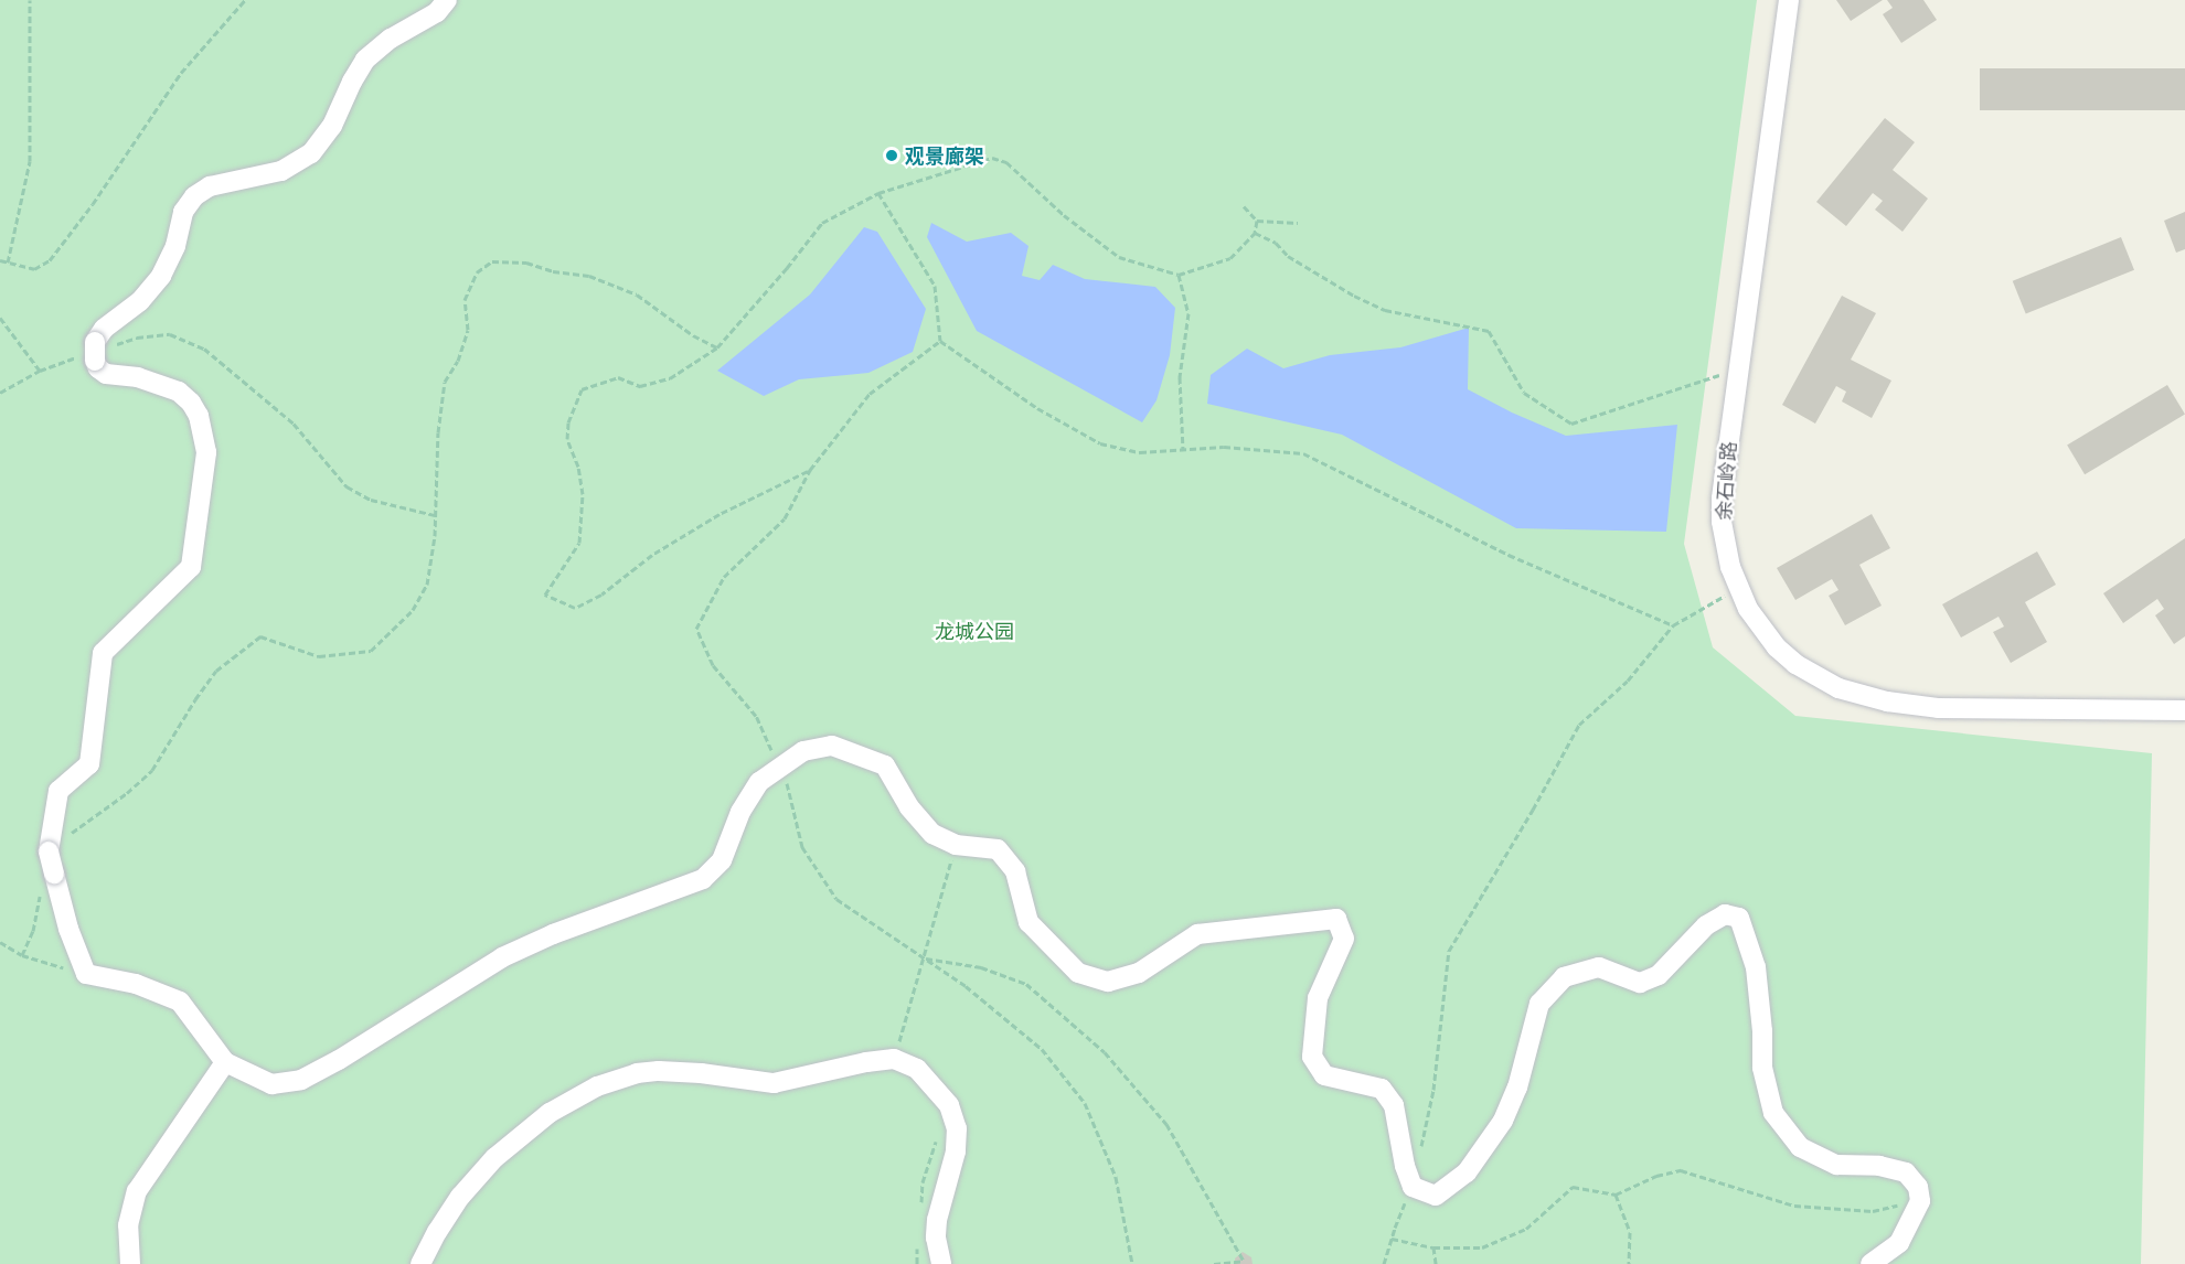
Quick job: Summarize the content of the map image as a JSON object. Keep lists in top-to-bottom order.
{
  "streets": {
    "street": ["余石岭路"]
  },
  "parks": ["龙城公园"],
  "places": ["观景廊架"]
}
